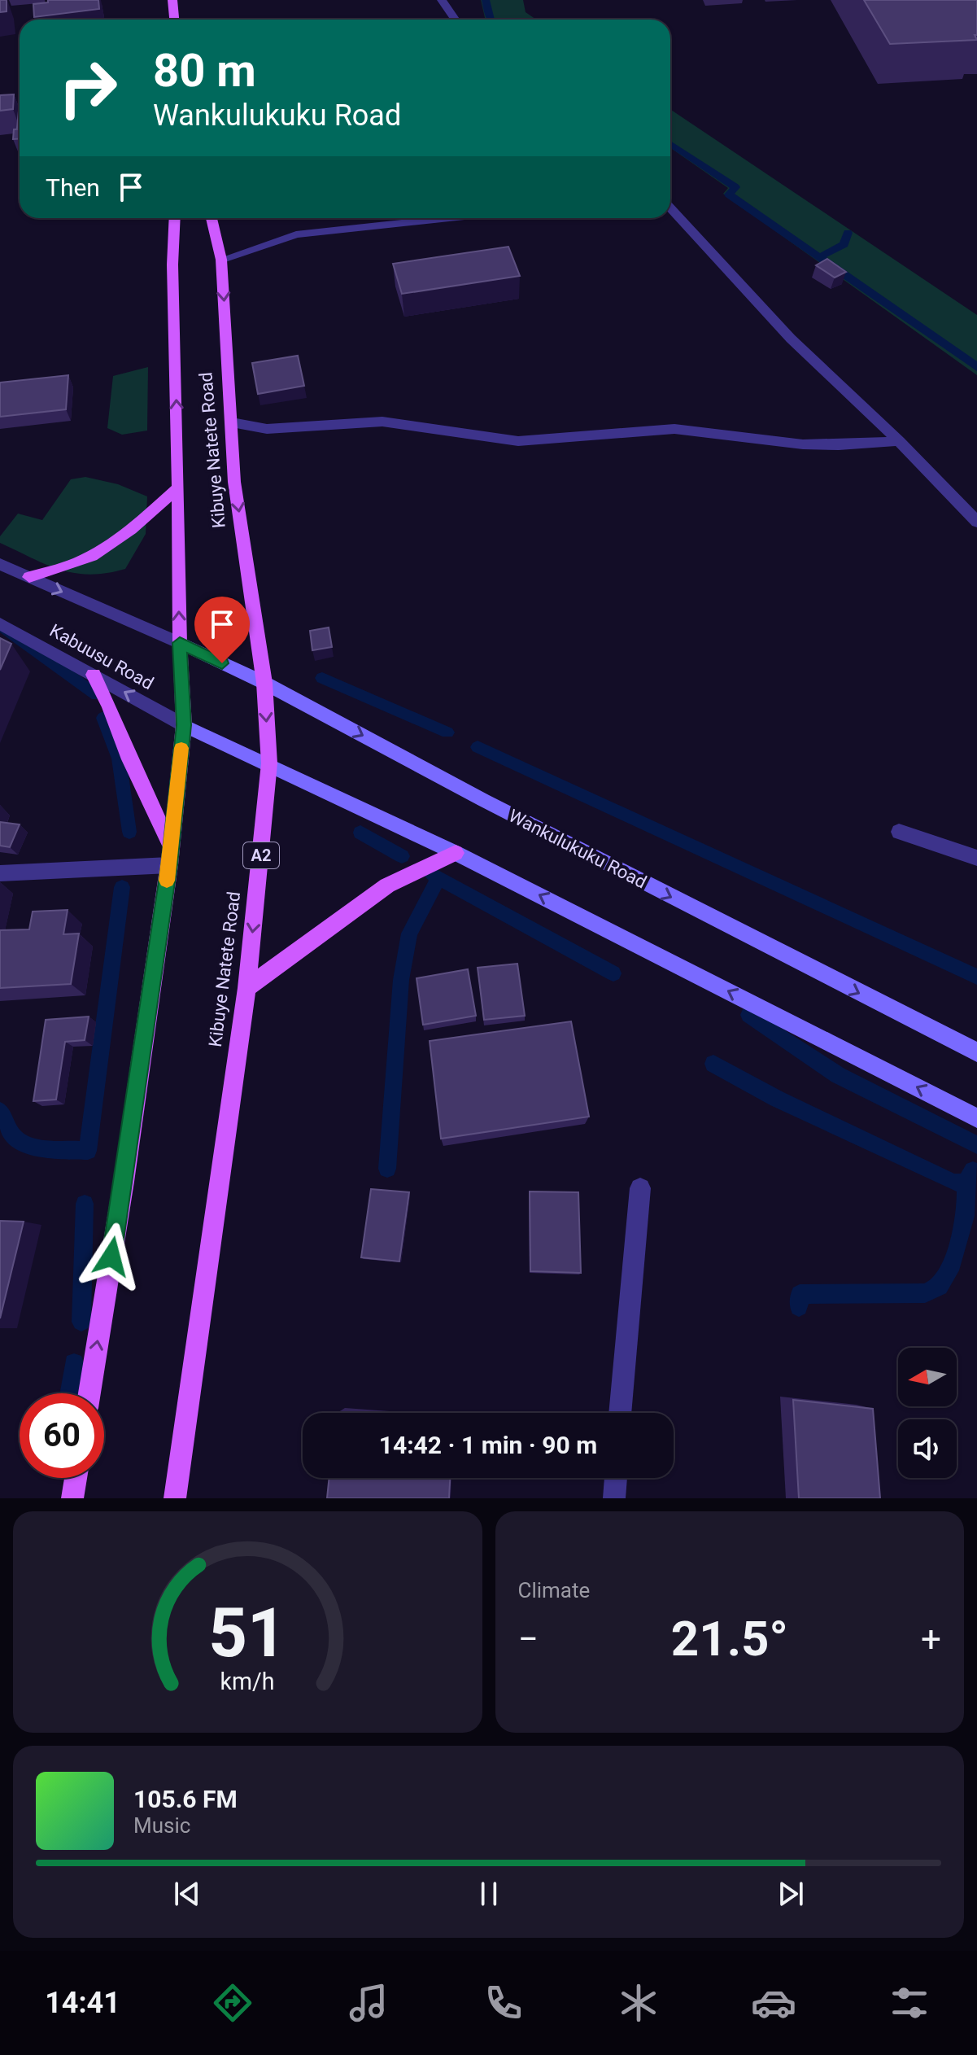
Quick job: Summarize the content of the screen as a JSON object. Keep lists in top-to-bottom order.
{
  "streets": {
    "main road": ["Kibuye Natete Road", "Wankulukuku Road", "A2"],
    "street": ["Kabuusu Road"]
  },
  "crossings": [
    ["Kibuye Natete Road", "Kabuusu Road"],
    ["Kibuye Natete Road", "Wankulukuku Road"]
  ],
  "north": "left",
  "page": {
    "turn": ["80 m", "Wankulukuku Road"],
    "then": "Then",
    "limit": "60",
    "trip": "14:42 · 1 min · 90 m",
    "tile": "Climate",
    "heat": ["−", "21.5°", "+"],
    "song": ["105.6 FM", "Music"],
    "tabs": "14:41",
    "gauge": ["51", "km/h"]
  }
}
